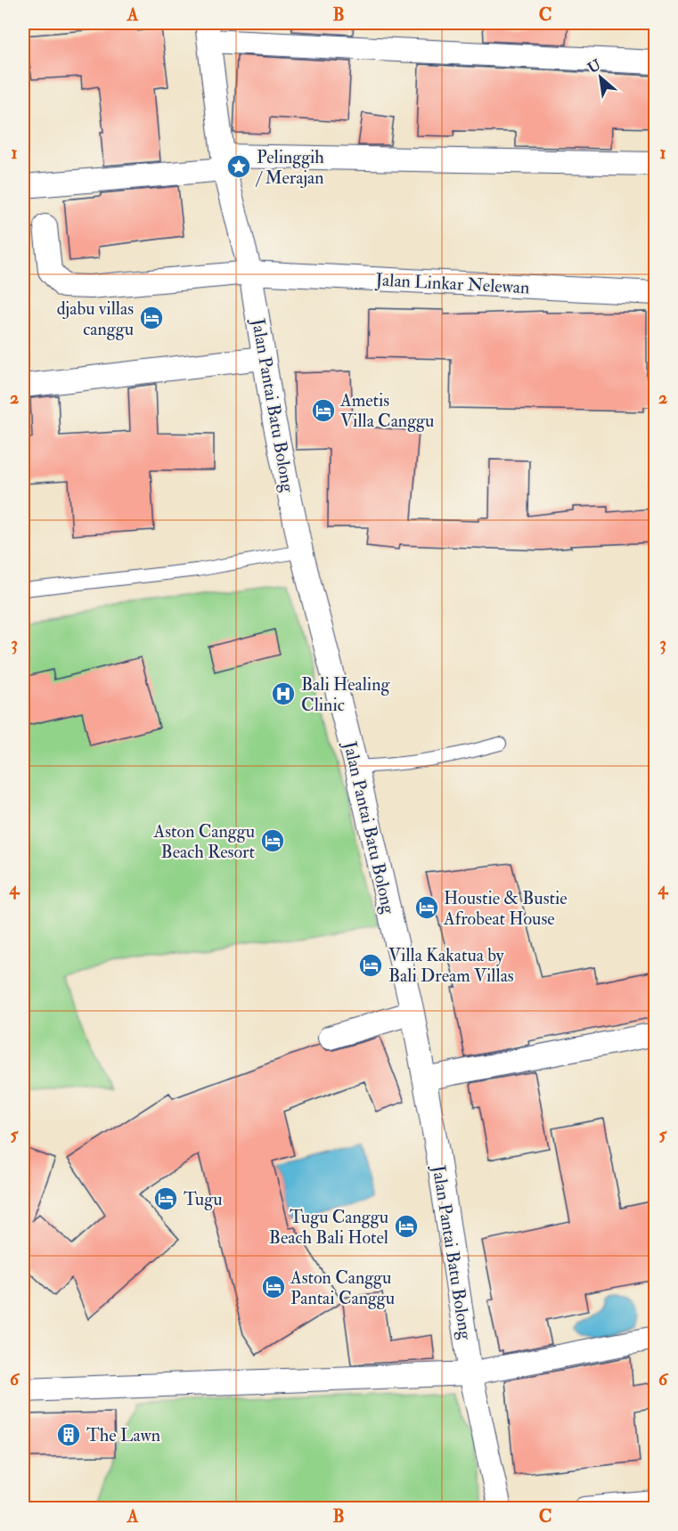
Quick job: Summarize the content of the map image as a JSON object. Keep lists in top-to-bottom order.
{
  "streets": {
    "street": ["Jalan Linkar Nelewan", "Jalan Pantai Batu Bolong"]
  },
  "crossings": [
    ["Jalan Linkar Nelewan", "Jalan Pantai Batu Bolong"]
  ],
  "places": {
    "place": ["Pelinggih / Merajan"],
    "hotel": [
      "djabu villas canggu",
      "Ametis Villa Canggu",
      "Aston Canggu Beach Resort",
      "Houstie & Bustie Afrobeat House",
      "Villa Kakatua by Bali Dream Villas",
      "Tugu",
      "Tugu Canggu Beach Bali Hotel",
      "Aston Canggu Pantai Canggu"
    ],
    "hospital": ["Bali Healing Clinic"],
    "building": ["The Lawn"]
  },
  "north": "top left",
  "grid": {
    "columns": ["A", "B", "C"],
    "rows": [
      "1",
      "2",
      "3",
      "4",
      "5",
      "6"
    ]
  }
}
